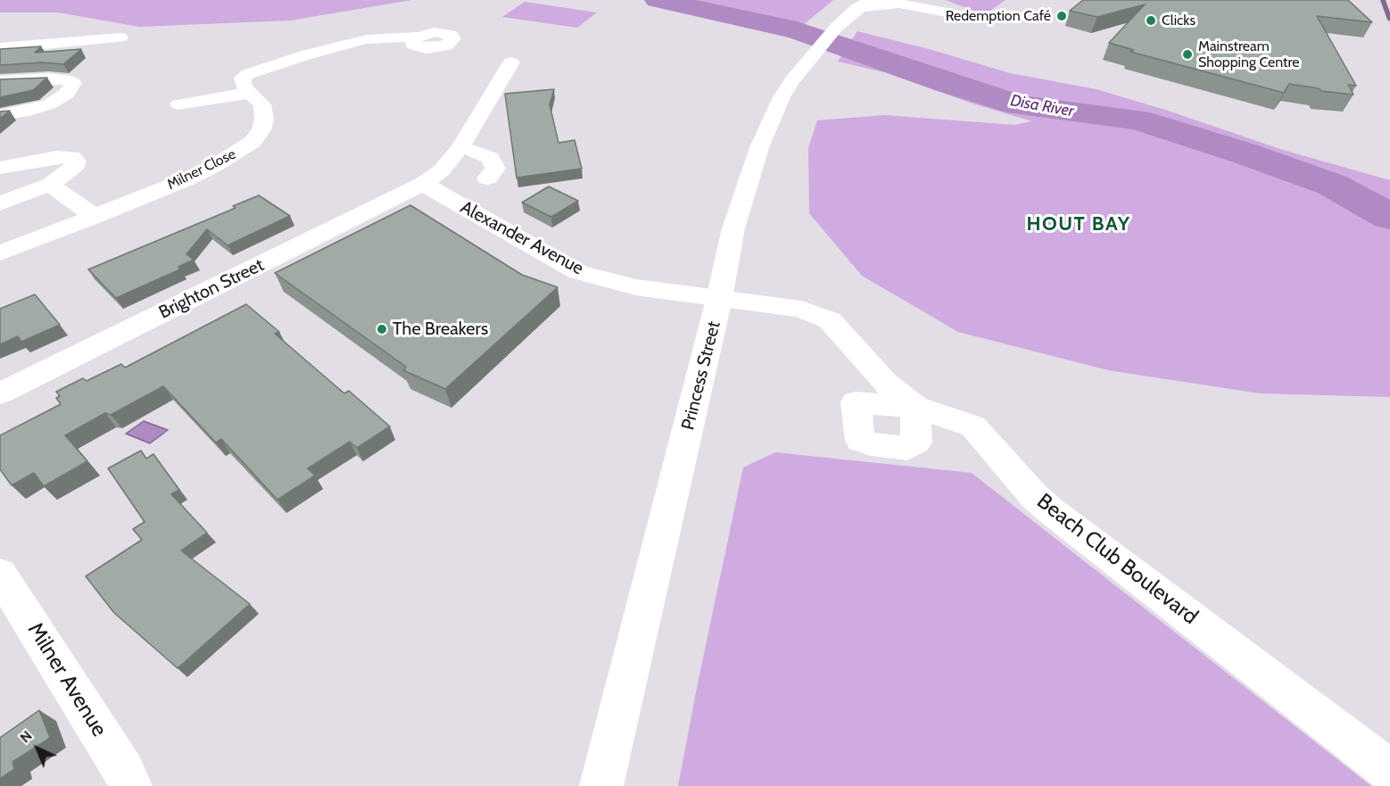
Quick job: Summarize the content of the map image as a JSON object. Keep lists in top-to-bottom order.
{
  "streets": {
    "street": [
      "Milner Close",
      "Alexander Avenue",
      "Brighton Street",
      "Princess Street",
      "Beach Club Boulevard",
      "Milner Avenue"
    ]
  },
  "crossings": [
    ["Alexander Avenue", "Brighton Street"],
    ["Alexander Avenue", "Princess Street"],
    ["Alexander Avenue", "Beach Club Boulevard"],
    ["Princess Street", "Beach Club Boulevard"]
  ],
  "districts": ["HOUT BAY"],
  "water": ["Disa River"],
  "places": [
    "Redemption Café",
    "Clicks",
    "Mainstream Shopping Centre",
    "The Breakers"
  ],
  "north": "top left"
}
